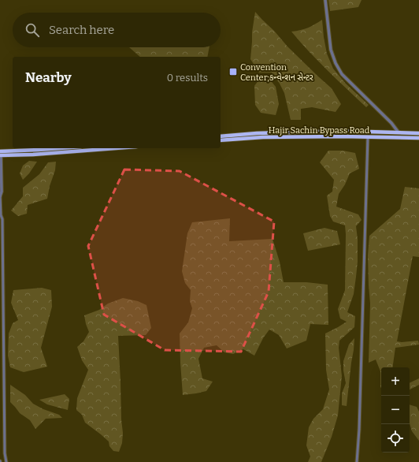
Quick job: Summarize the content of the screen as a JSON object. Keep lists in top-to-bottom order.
{
  "streets": {
    "highway": ["Hajir Sachin Bypass Road"]
  },
  "places": {
    "transit": ["Convention Center;કન્વેન્શન સેન્ટર"]
  },
  "page": {
    "search": "Search here",
    "heading": ["Nearby", "0 results"],
    "map_buttons": ["+", "−"]
  }
}
